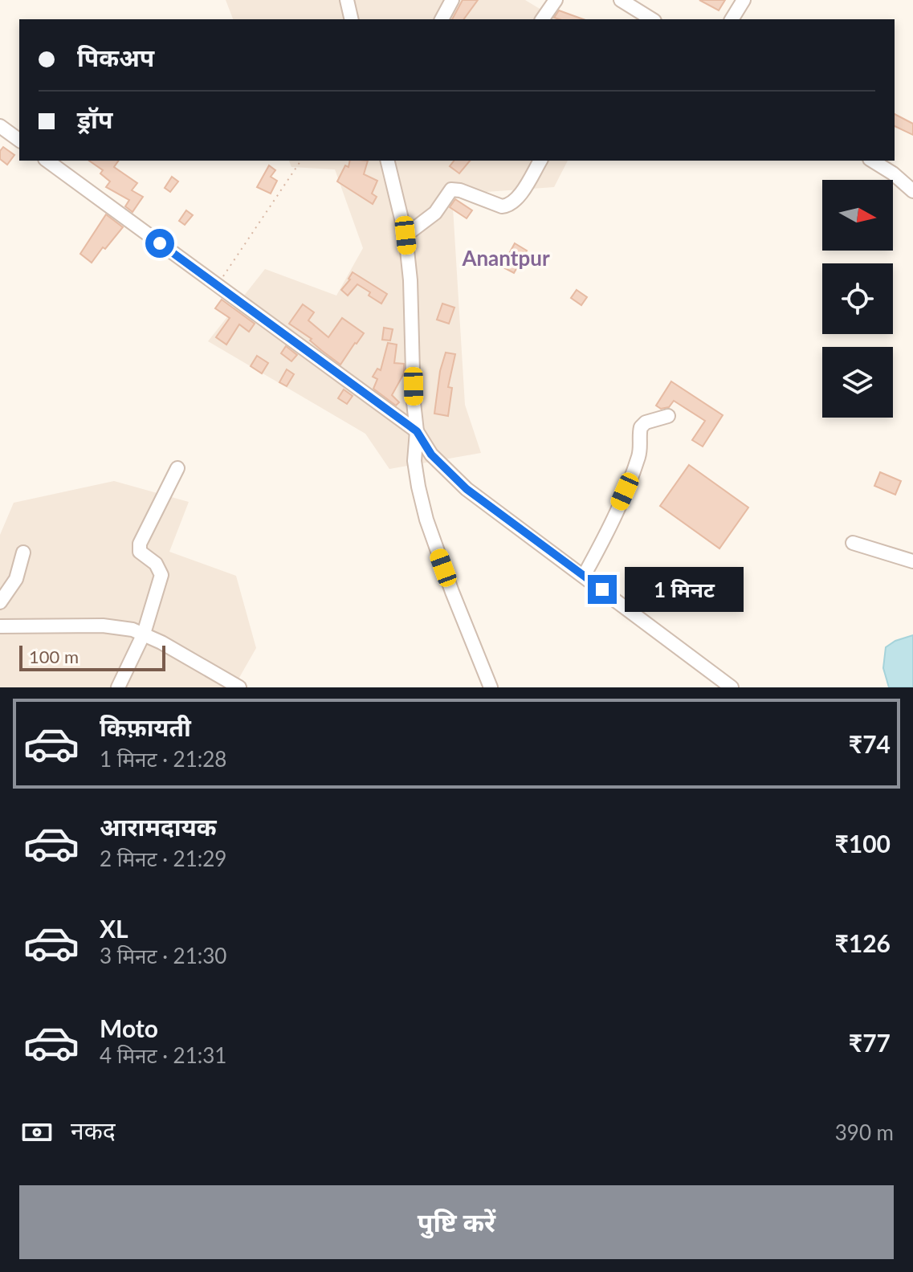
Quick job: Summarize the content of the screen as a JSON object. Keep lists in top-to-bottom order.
{
  "districts": ["Anantpur"],
  "scale_bar": "100 m",
  "north": "right",
  "page": {
    "banner": ["पिकअप", "ड्रॉप"],
    "bubble": "1 मिनट",
    "scale": "100 m",
    "list": [
      {
        "name": "किफ़ायती",
        "note": "1 मिनट · 21:28",
        "value": "₹74"
      },
      {
        "name": "आरामदायक",
        "note": "2 मिनट · 21:29",
        "value": "₹100"
      },
      {
        "name": "XL",
        "note": "3 मिनट · 21:30",
        "value": "₹126"
      },
      {
        "name": "Moto",
        "note": "4 मिनट · 21:31",
        "value": "₹77"
      }
    ],
    "pay": ["नकद", "390 m"],
    "buttons": "पुष्टि करें"
  }
}
